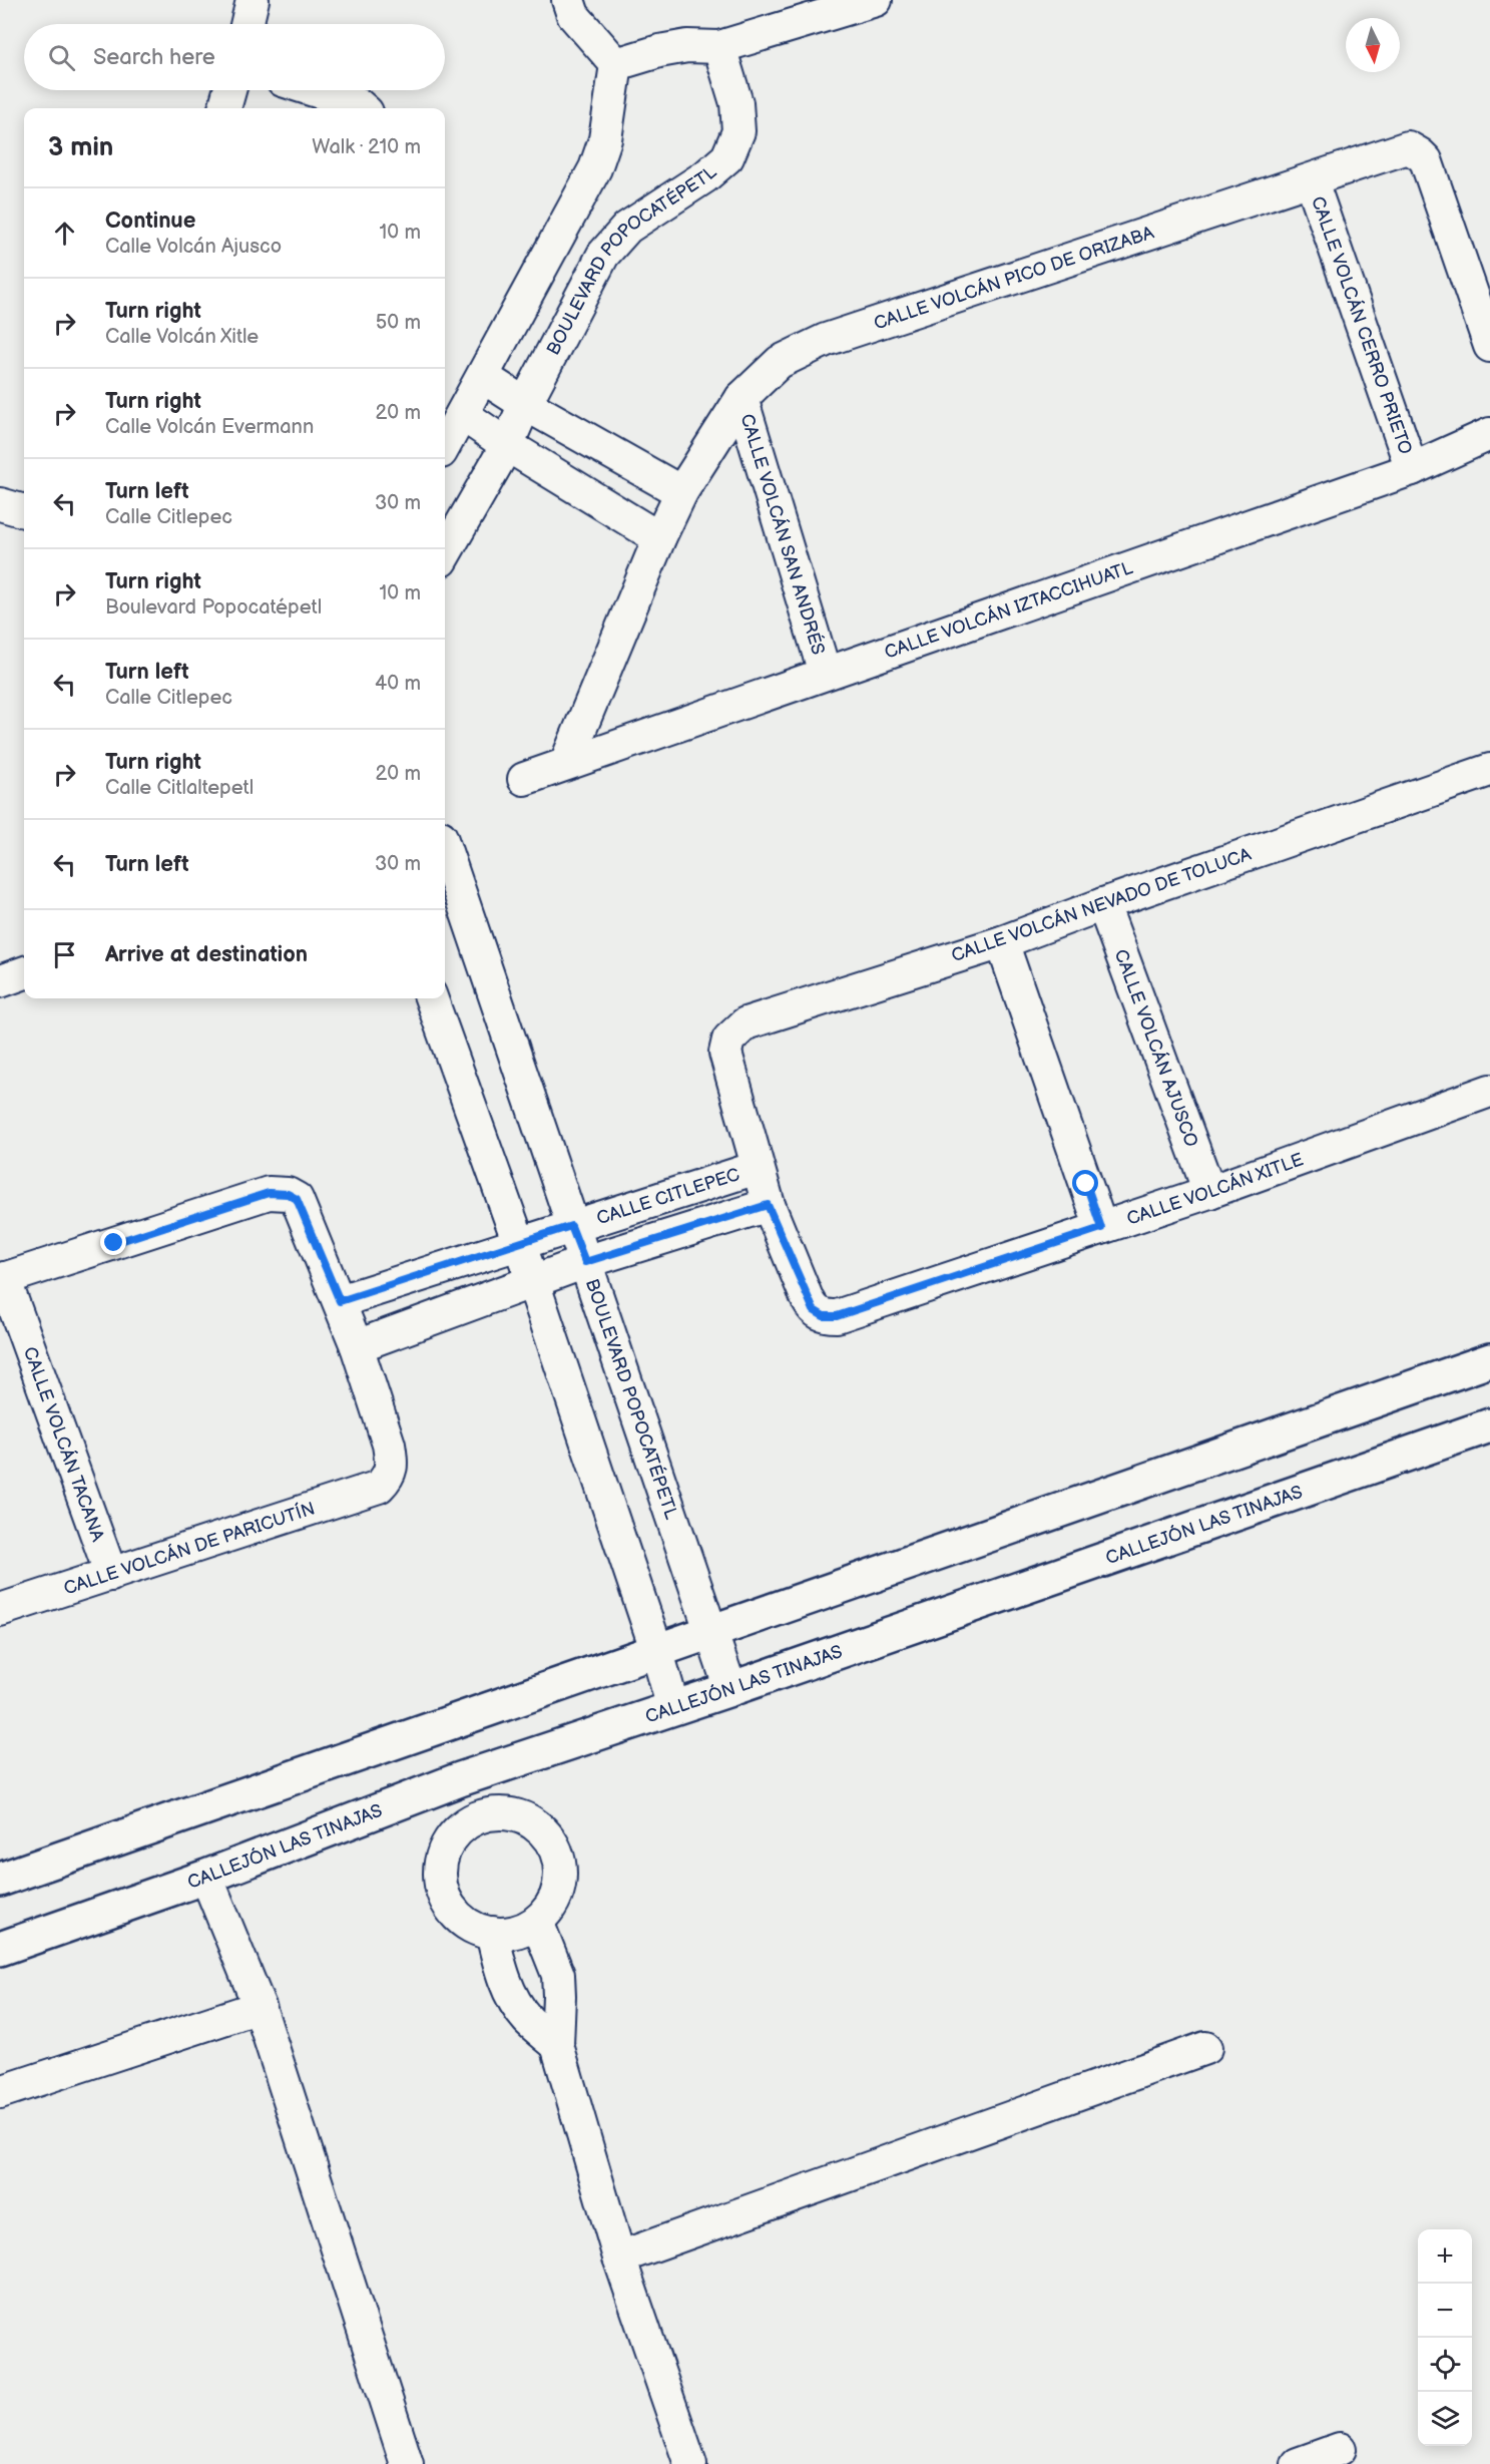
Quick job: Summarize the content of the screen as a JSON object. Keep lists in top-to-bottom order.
{
  "streets": {
    "main road": ["CALLEJÓN LAS TINAJAS"],
    "street": [
      "BOULEVARD POPOCATÉPETL",
      "CALLE VOLCÁN PICO DE ORIZABA",
      "CALLE VOLCÁN CERRO PRIETO",
      "CALLE VOLCÁN SAN ANDRÉS",
      "CALLE VOLCÁN IZTACCIHUATL",
      "CALLE VOLCÁN NEVADO DE TOLUCA",
      "CALLE VOLCÁN AJUSCO",
      "CALLE VOLCÁN XITLE",
      "CALLE CITLEPEC",
      "CALLE VOLCÁN TACANA",
      "CALLE VOLCÁN DE PARICUTÍN"
    ]
  },
  "crossings": [
    ["BOULEVARD POPOCATÉPETL", "CALLE CITLEPEC"],
    ["BOULEVARD POPOCATÉPETL", "CALLEJÓN LAS TINAJAS"],
    ["CALLE VOLCÁN PICO DE ORIZABA", "CALLE VOLCÁN CERRO PRIETO"],
    ["CALLE VOLCÁN PICO DE ORIZABA", "CALLE VOLCÁN SAN ANDRÉS"],
    ["CALLE VOLCÁN PICO DE ORIZABA", "CALLE VOLCÁN IZTACCIHUATL"],
    ["CALLE VOLCÁN CERRO PRIETO", "CALLE VOLCÁN IZTACCIHUATL"],
    ["CALLE VOLCÁN SAN ANDRÉS", "CALLE VOLCÁN IZTACCIHUATL"],
    ["CALLE VOLCÁN NEVADO DE TOLUCA", "CALLE VOLCÁN AJUSCO"],
    ["CALLE VOLCÁN NEVADO DE TOLUCA", "CALLE CITLEPEC"],
    ["CALLE VOLCÁN AJUSCO", "CALLE VOLCÁN XITLE"],
    ["CALLE VOLCÁN XITLE", "CALLE CITLEPEC"],
    ["CALLE CITLEPEC", "CALLE VOLCÁN DE PARICUTÍN"],
    ["CALLE VOLCÁN TACANA", "CALLE VOLCÁN DE PARICUTÍN"]
  ],
  "north": "bottom",
  "page": {
    "search": "Search here",
    "heading": ["3 min", "Walk · 210 m"],
    "list": [
      ["Continue", "Calle Volcán Ajusco", "10 m"],
      ["Turn right", "Calle Volcán Xitle", "50 m"],
      ["Turn right", "Calle Volcán Evermann", "20 m"],
      ["Turn left", "Calle Citlepec", "30 m"],
      ["Turn right", "Boulevard Popocatépetl", "10 m"],
      ["Turn left", "Calle Citlepec", "40 m"],
      ["Turn right", "Calle Citlaltepetl", "20 m"],
      ["Turn left", "30 m"],
      "Arrive at destination"
    ],
    "map_buttons": ["+", "−"]
  }
}
